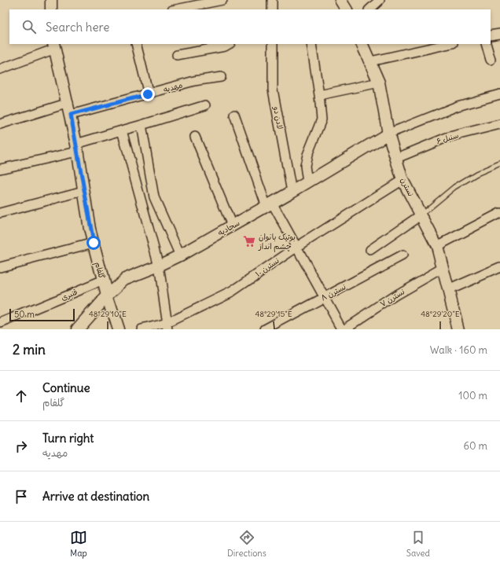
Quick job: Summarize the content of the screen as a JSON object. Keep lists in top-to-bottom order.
{
  "streets": {
    "street": [
      "مهدیه",
      "لادن دو",
      "سنبل ۶",
      "نسترن",
      "سجادیه",
      "نسترن ۱۰",
      "گلفام",
      "نسترن ۸",
      "قنبری",
      "نسترن ۷"
    ]
  },
  "crossings": [
    ["مهدیه", "گلفام"],
    ["لادن دو", "سجادیه"],
    ["سنبل ۶", "نسترن"],
    ["نسترن", "سجادیه"],
    ["نسترن", "نسترن ۱۰"],
    ["نسترن", "نسترن ۷"],
    ["سجادیه", "گلفام"],
    ["گلفام", "قنبری"]
  ],
  "places": {
    "supermarket": ["بوتیک بانوان چشم انداز"]
  },
  "scale_bar": "50 m",
  "page": {
    "search": "Search here",
    "scale": "50 m",
    "heading": ["2 min", "Walk · 160 m"],
    "list": [
      ["Continue", "گلفام", "100 m"],
      ["Turn right", "مهدیه", "60 m"],
      "Arrive at destination"
    ],
    "nav": ["Map", "Directions", "Saved"]
  },
  "coordinates": ["48°29'10\"E", "48°29'15\"E", "48°29'20\"E"]
}
